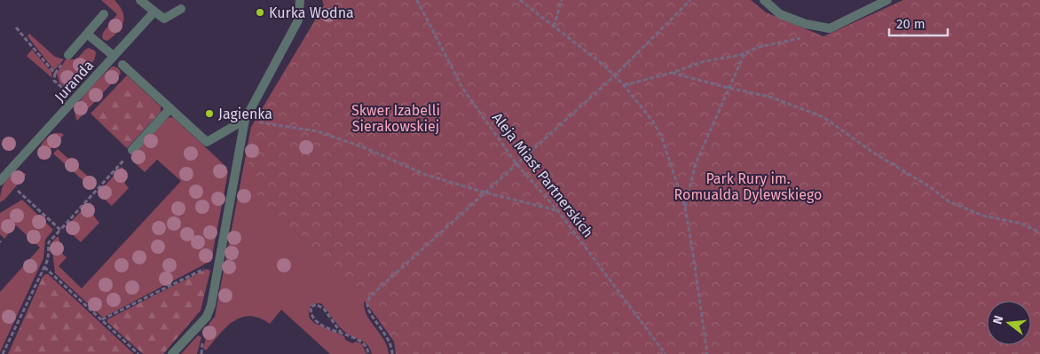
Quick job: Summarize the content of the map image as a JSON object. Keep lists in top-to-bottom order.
{
  "streets": {
    "street": ["Juranda"],
    "path": ["Aleja Miast Partnerskich"]
  },
  "parks": ["Skwer Izabelli Sierakowskiej", "Park Rury im. Romualda Dylewskiego"],
  "places": ["Kurka Wodna", "Jagienka"],
  "scale_bar": "20 m",
  "north": "left"
}
